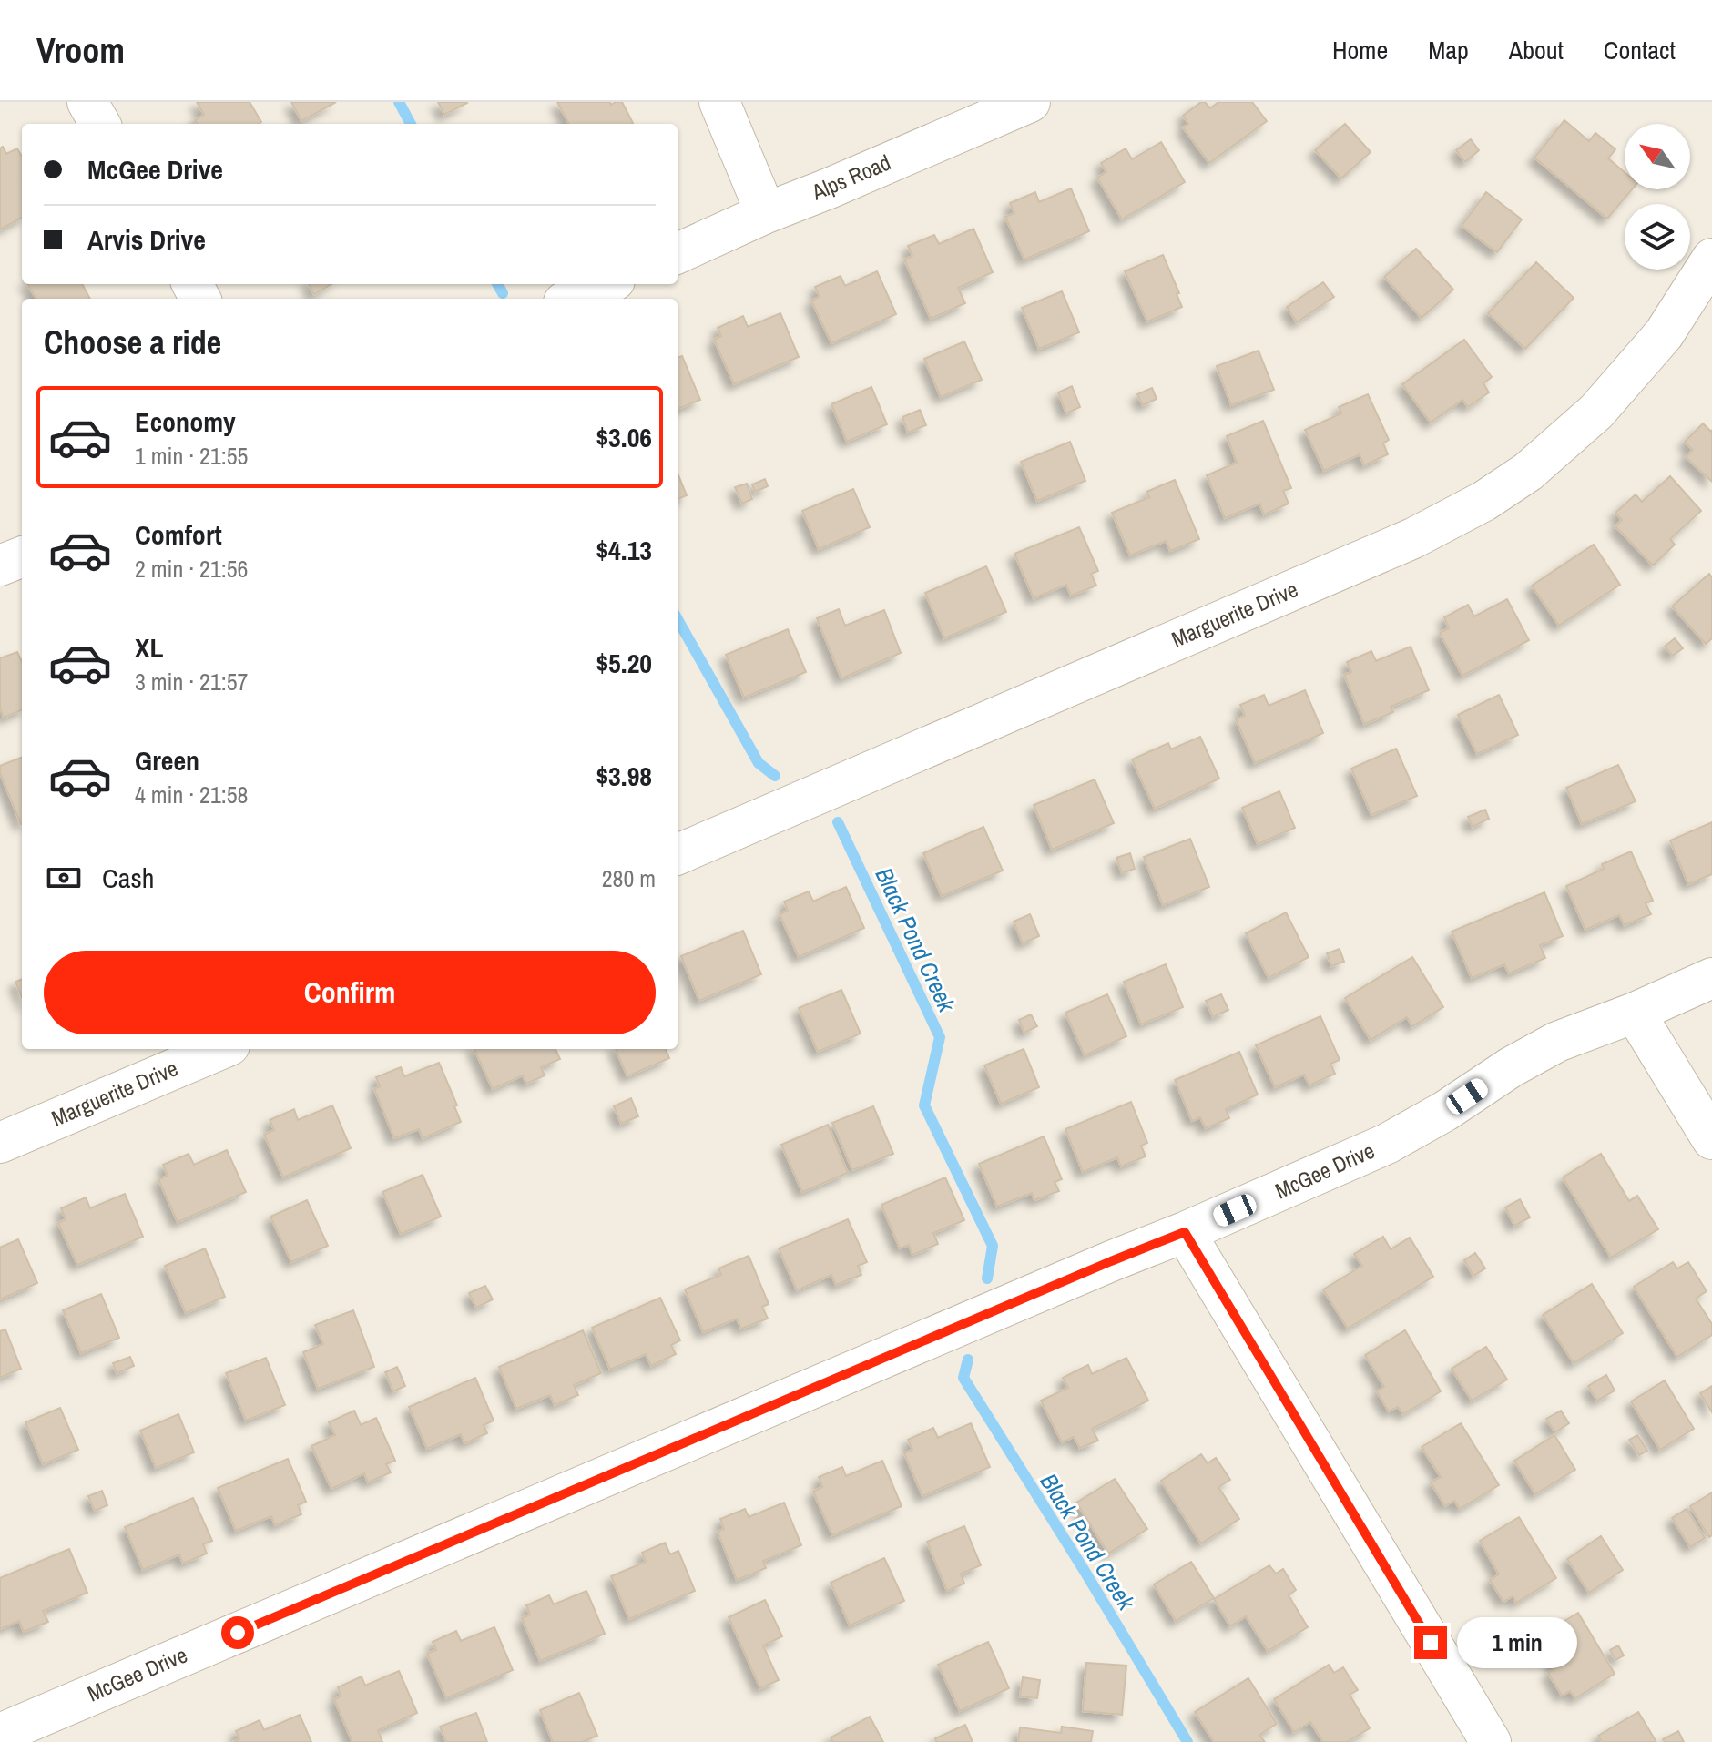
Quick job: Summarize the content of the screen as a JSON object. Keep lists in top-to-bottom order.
{
  "streets": {
    "street": ["Alps Road", "Marguerite Drive", "McGee Drive"]
  },
  "water": ["Black Pond Creek"],
  "north": "top left",
  "page": {
    "header": "Vroom",
    "nav": [
      "Home",
      "Map",
      "About",
      "Contact"
    ],
    "banner": ["McGee Drive", "Arvis Drive"],
    "heading": "Choose a ride",
    "list": [
      {
        "name": "Economy",
        "note": "1 min · 21:55",
        "value": "$3.06"
      },
      {
        "name": "Comfort",
        "note": "2 min · 21:56",
        "value": "$4.13"
      },
      {
        "name": "XL",
        "note": "3 min · 21:57",
        "value": "$5.20"
      },
      {
        "name": "Green",
        "note": "4 min · 21:58",
        "value": "$3.98"
      }
    ],
    "pay": ["Cash", "280 m"],
    "buttons": "Confirm",
    "bubble": "1 min"
  }
}
